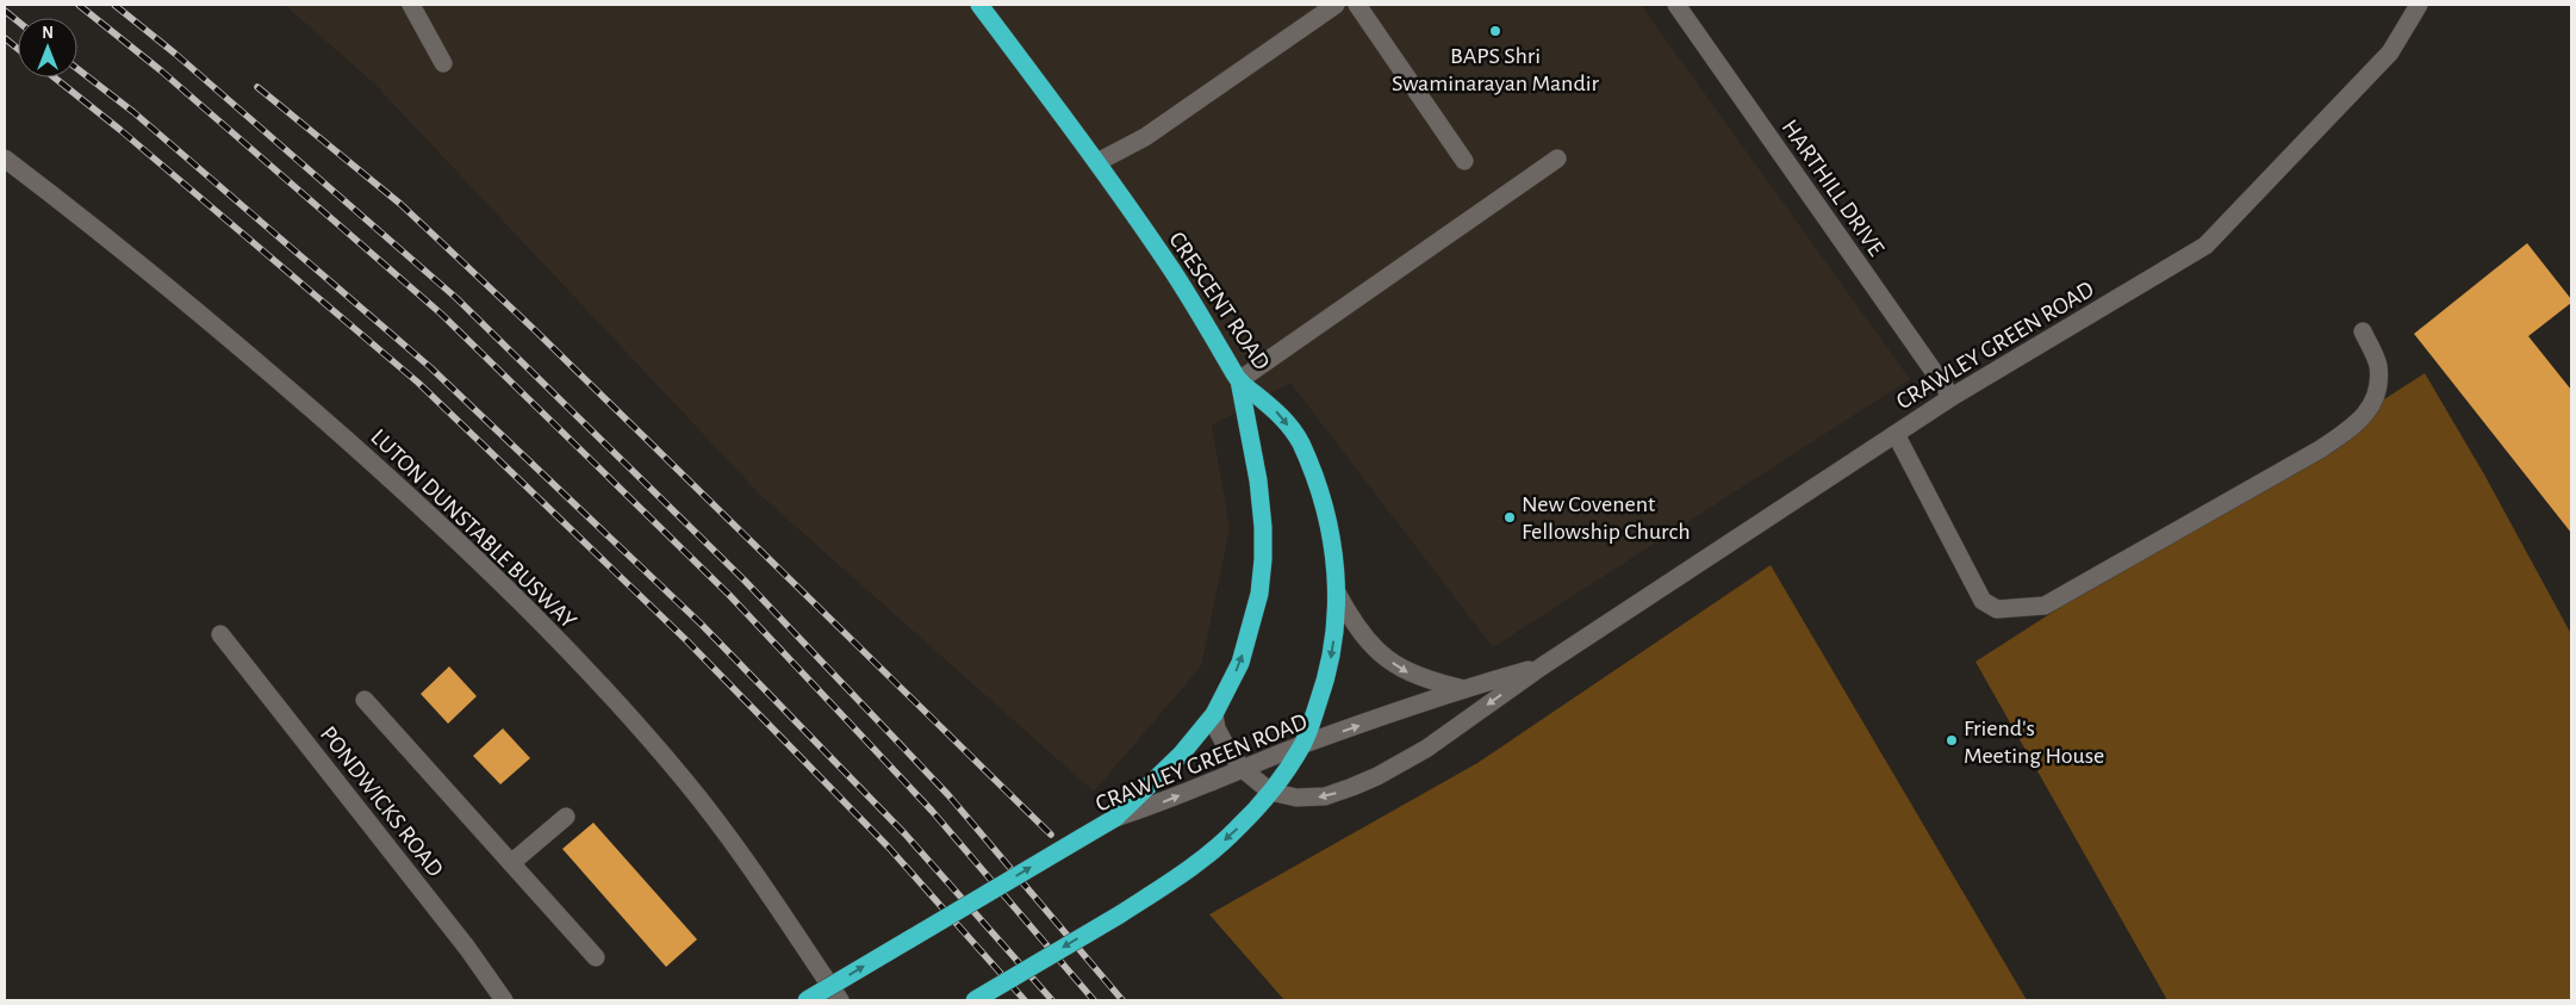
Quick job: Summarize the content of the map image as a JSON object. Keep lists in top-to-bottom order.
{
  "streets": {
    "highway": ["CRESCENT ROAD", "CRAWLEY GREEN ROAD"],
    "street": ["HARTHILL DRIVE", "LUTON DUNSTABLE BUSWAY", "PONDWICKS ROAD"]
  },
  "crossings": [
    ["HARTHILL DRIVE", "CRAWLEY GREEN ROAD"],
    ["CRESCENT ROAD", "CRAWLEY GREEN ROAD"]
  ],
  "one_way": ["CRESCENT ROAD"],
  "places": ["BAPS Shri Swaminarayan Mandir", "New Covenent Fellowship Church", "Friend's Meeting House"],
  "north": "top"
}
